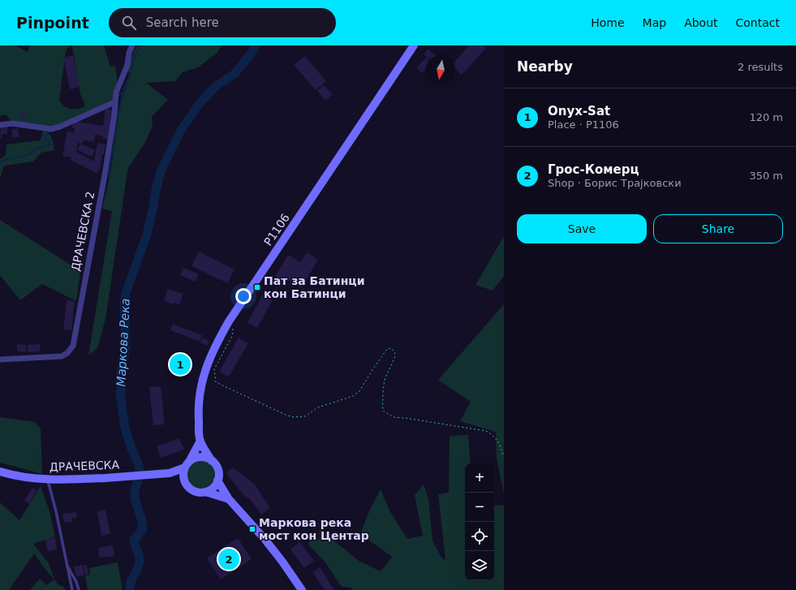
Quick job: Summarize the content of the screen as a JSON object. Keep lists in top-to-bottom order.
{
  "streets": {
    "main road": ["P1106", "ДРАЧЕВСКА"],
    "street": ["ДРАЧЕВСКА 2"]
  },
  "water": ["Маркова Река"],
  "places": {
    "transit": ["Пат за Батинци кон Батинци", "Маркова река мост кон Центар"]
  },
  "north": "bottom",
  "page": {
    "header": "Pinpoint",
    "search": "Search here",
    "nav": [
      "Home",
      "Map",
      "About",
      "Contact"
    ],
    "heading": ["Nearby", "2 results"],
    "list": [
      {
        "mark": "1",
        "name": "Onyx-Sat",
        "note": "Place · P1106",
        "value": "120 m"
      },
      {
        "mark": "2",
        "name": "Грос-Комерц",
        "note": "Shop · Борис Трајковски",
        "value": "350 m"
      }
    ],
    "buttons": ["Save", "Share"],
    "pins": ["1", "2"],
    "map_buttons": ["+", "−"]
  }
}
